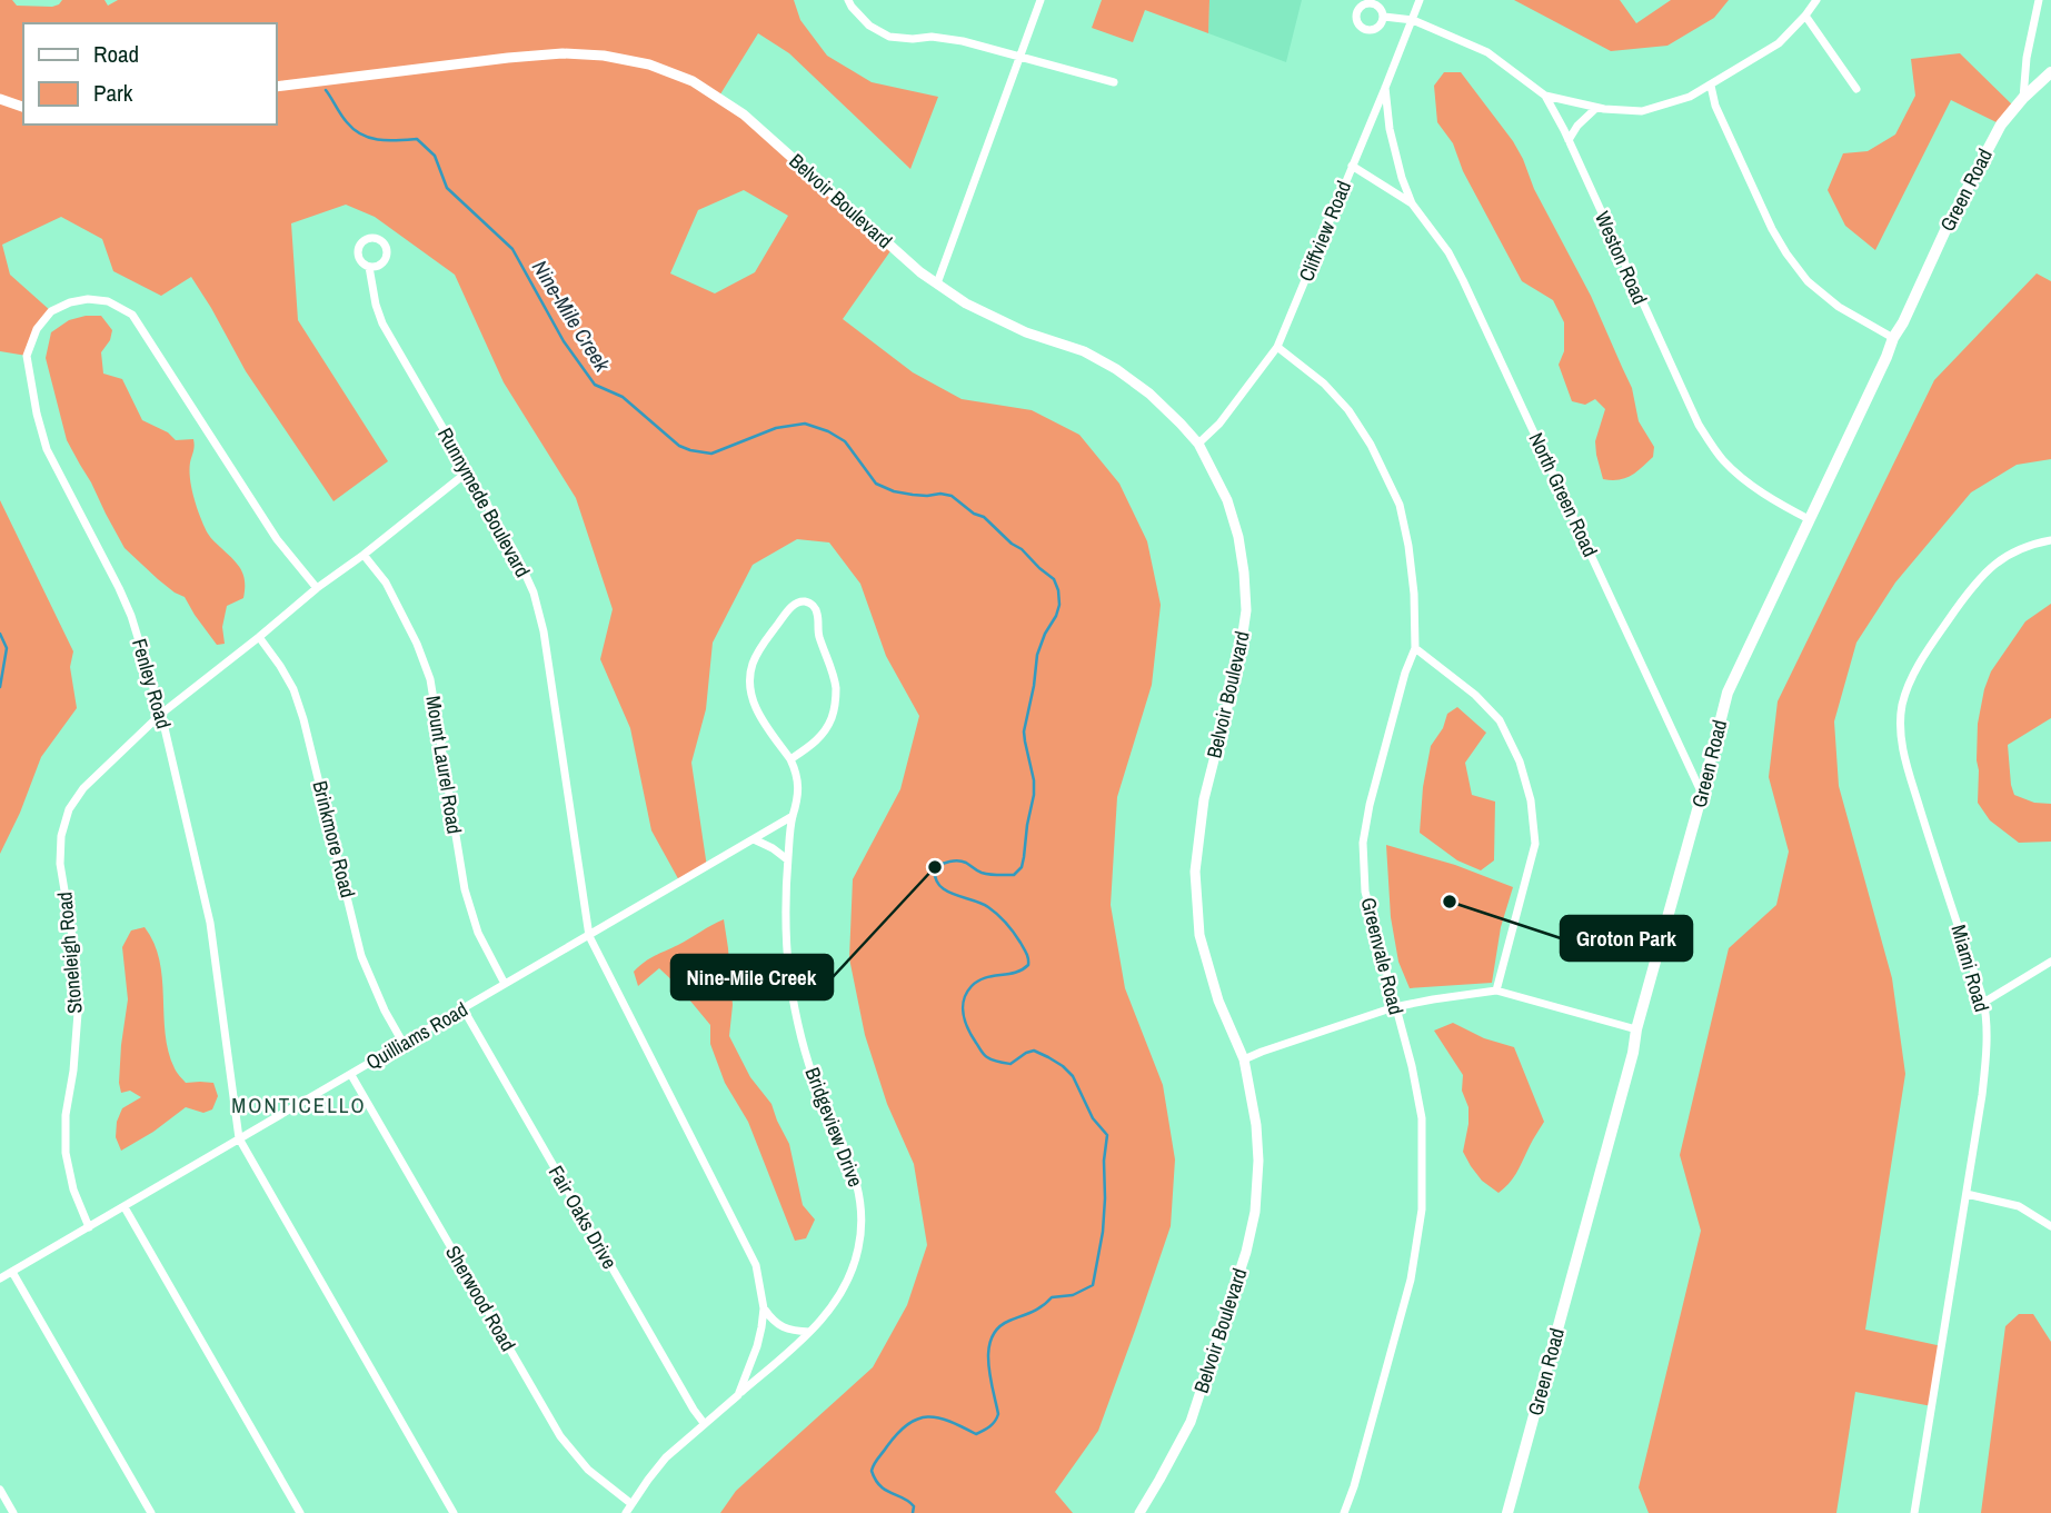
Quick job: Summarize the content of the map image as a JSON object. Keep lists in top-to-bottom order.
{
  "streets": {
    "main road": ["Green Road"],
    "street": [
      "Belvoir Boulevard",
      "Cliffview Road",
      "Weston Road",
      "North Green Road",
      "Runnymede Boulevard",
      "Fenley Road",
      "Mount Laurel Road",
      "Brinkmore Road",
      "Stoneleigh Road",
      "Greenvale Road",
      "Miami Road",
      "Quilliams Road",
      "Bridgeview Drive",
      "Fair Oaks Drive",
      "Sherwood Road"
    ]
  },
  "crossings": [
    ["Green Road", "Weston Road"],
    ["Green Road", "North Green Road"],
    ["Belvoir Boulevard", "Cliffview Road"],
    ["Cliffview Road", "Weston Road"],
    ["Cliffview Road", "North Green Road"],
    ["Cliffview Road", "Greenvale Road"],
    ["Runnymede Boulevard", "Stoneleigh Road"],
    ["Runnymede Boulevard", "Quilliams Road"],
    ["Fenley Road", "Stoneleigh Road"],
    ["Fenley Road", "Quilliams Road"],
    ["Mount Laurel Road", "Stoneleigh Road"],
    ["Mount Laurel Road", "Quilliams Road"],
    ["Brinkmore Road", "Stoneleigh Road"],
    ["Brinkmore Road", "Quilliams Road"],
    ["Stoneleigh Road", "Quilliams Road"],
    ["Quilliams Road", "Bridgeview Drive"],
    ["Quilliams Road", "Fair Oaks Drive"],
    ["Quilliams Road", "Sherwood Road"],
    ["Bridgeview Drive", "Fair Oaks Drive"],
    ["Bridgeview Drive", "Sherwood Road"]
  ],
  "districts": ["MONTICELLO"],
  "water": ["Nine-Mile Creek"],
  "places": ["Nine-Mile Creek", "Groton Park"],
  "legend": ["Road", "Park"]
}
